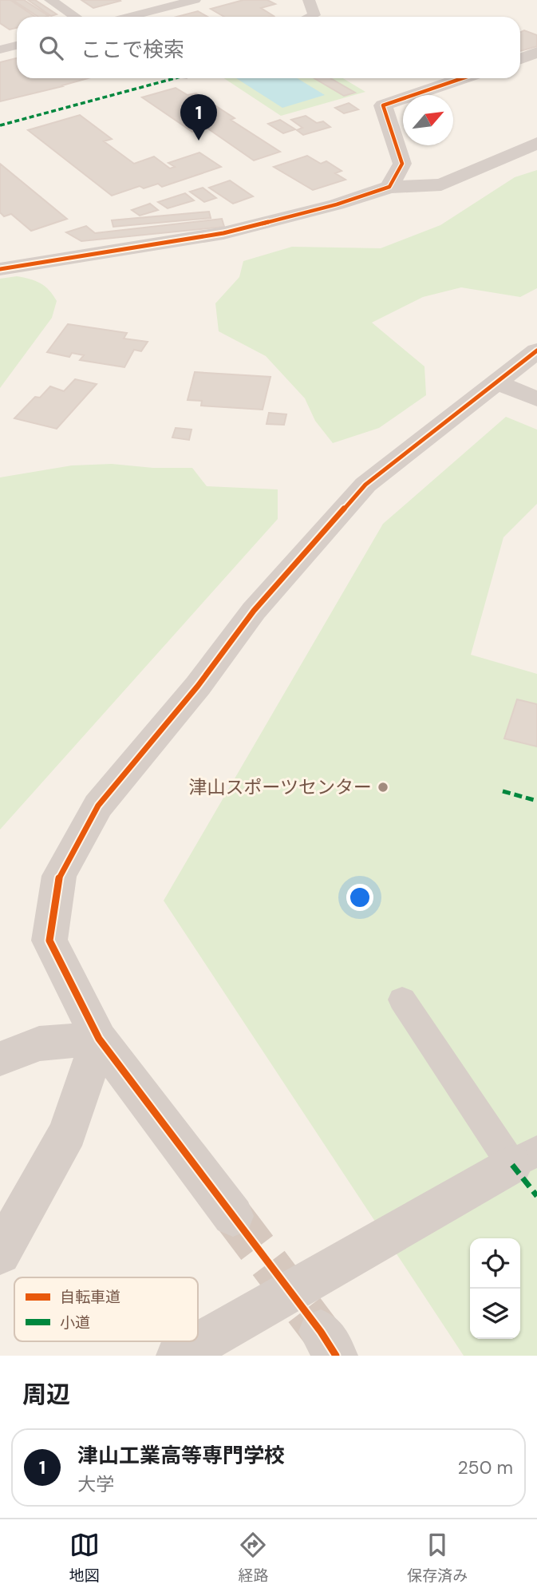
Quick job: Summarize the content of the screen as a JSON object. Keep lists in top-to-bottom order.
{
  "places": ["津山スポーツセンター"],
  "legend": ["自転車道", "小道"],
  "north": "top right",
  "page": {
    "search": "ここで検索",
    "pins": "1",
    "heading": "周辺",
    "list": [
      {
        "mark": "1",
        "name": "津山工業高等専門学校",
        "note": "大学",
        "value": "250 m"
      }
    ],
    "nav": ["地図", "経路", "保存済み"]
  }
}
